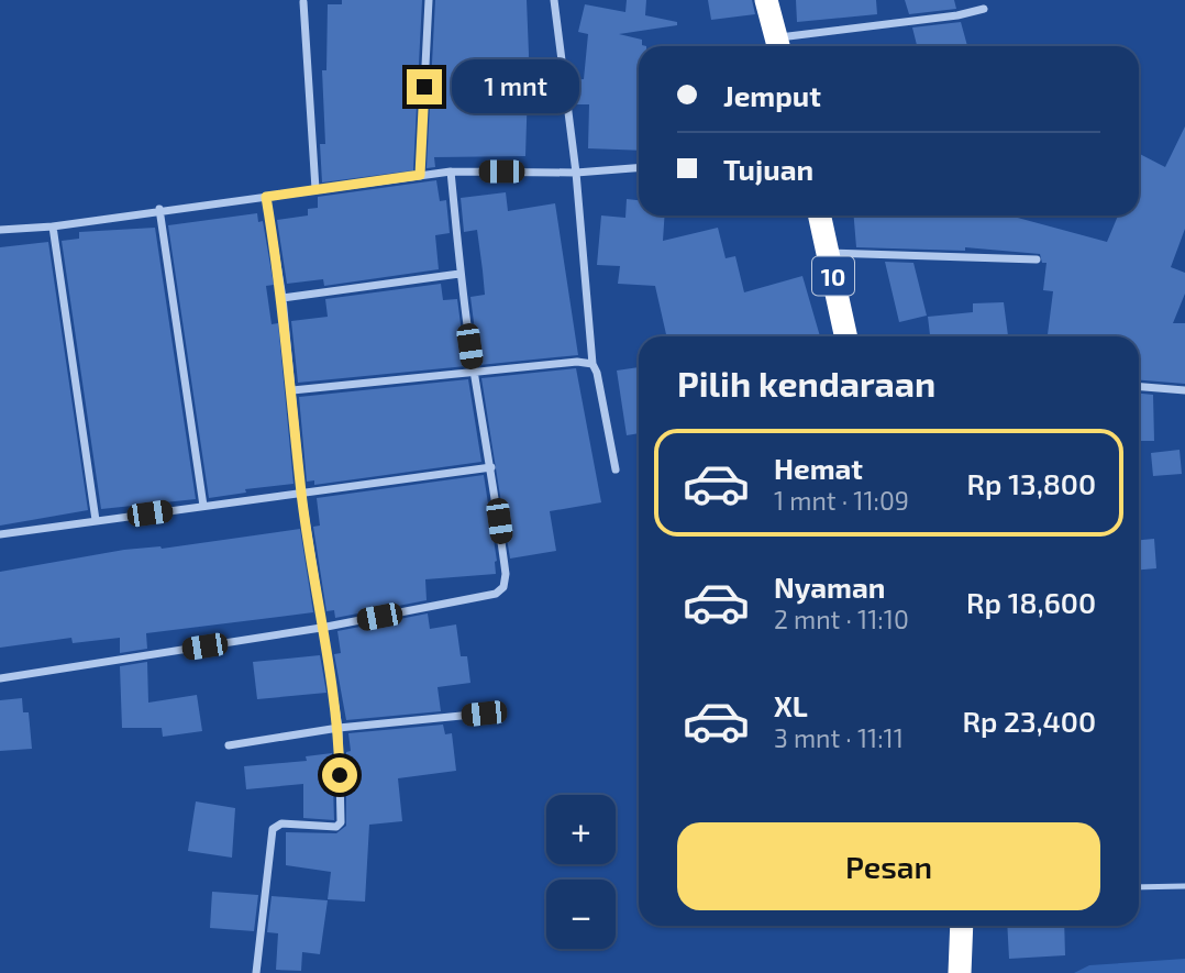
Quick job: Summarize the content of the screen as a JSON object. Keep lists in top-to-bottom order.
{
  "streets": {
    "highway": ["10"]
  },
  "page": {
    "banner": ["Jemput", "Tujuan"],
    "bubble": "1 mnt",
    "heading": "Pilih kendaraan",
    "list": [
      {
        "name": "Hemat",
        "note": "1 mnt · 11:09",
        "value": "Rp 13,800"
      },
      {
        "name": "Nyaman",
        "note": "2 mnt · 11:10",
        "value": "Rp 18,600"
      },
      {
        "name": "XL",
        "note": "3 mnt · 11:11",
        "value": "Rp 23,400"
      }
    ],
    "map_buttons": ["+", "−"],
    "buttons": "Pesan"
  }
}
